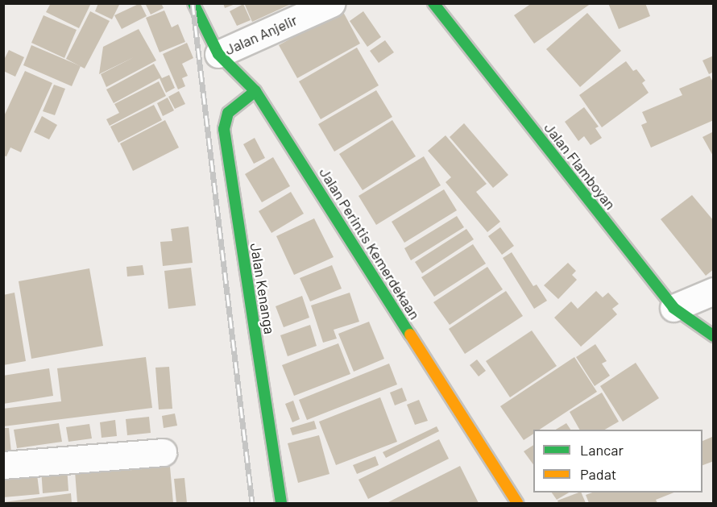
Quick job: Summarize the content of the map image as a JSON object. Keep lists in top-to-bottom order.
{
  "streets": {
    "street": [
      "Jalan Anjelir",
      "Jalan Flamboyan",
      "Jalan Perintis Kemerdekaan",
      "Jalan Kenanga"
    ]
  },
  "crossings": [
    ["Jalan Anjelir", "Jalan Perintis Kemerdekaan"],
    ["Jalan Perintis Kemerdekaan", "Jalan Kenanga"]
  ],
  "legend": ["Lancar", "Padat"]
}
